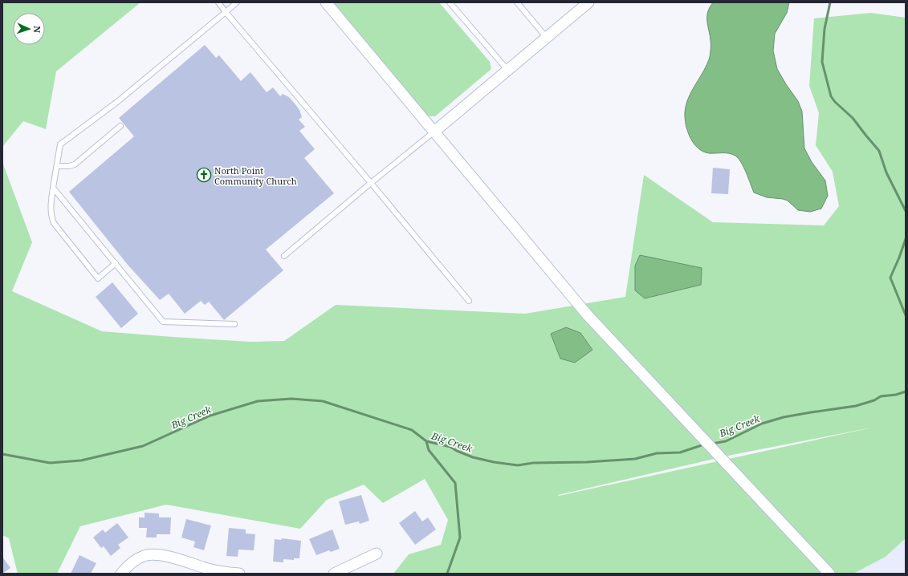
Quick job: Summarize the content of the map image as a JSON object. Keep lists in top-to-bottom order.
{
  "water": ["Big Creek"],
  "places": {
    "church": ["North Point Community Church"]
  },
  "north": "right"
}
